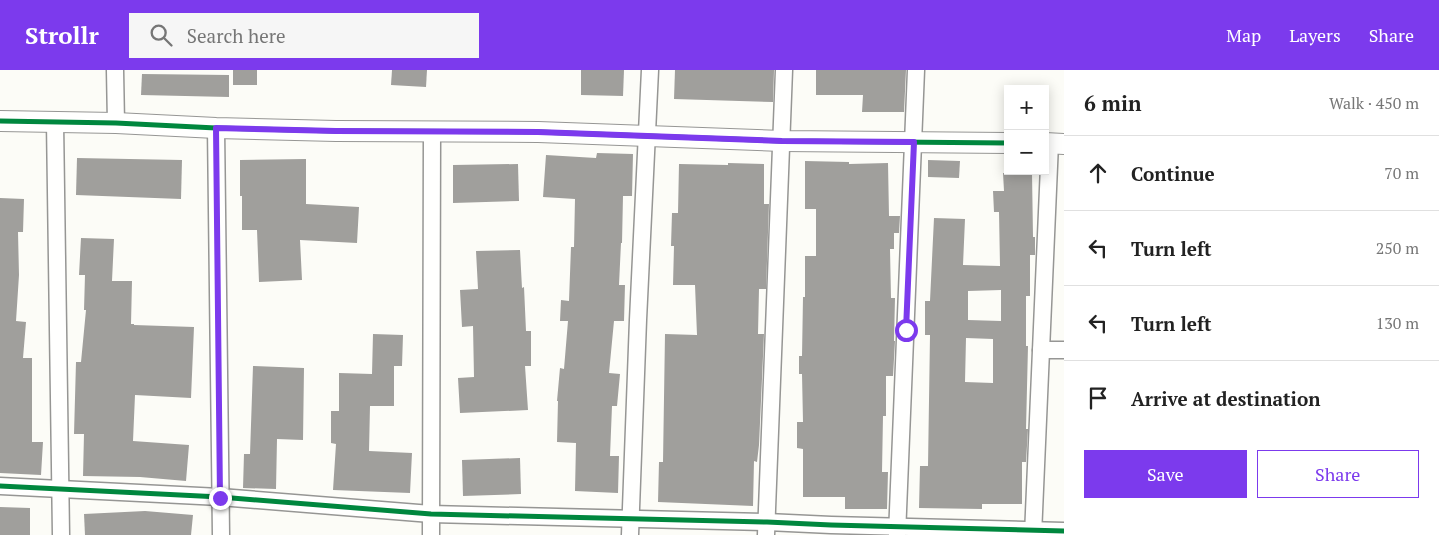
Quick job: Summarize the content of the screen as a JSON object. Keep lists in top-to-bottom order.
{
  "page": {
    "header": "Strollr",
    "search": "Search here",
    "nav": ["Map", "Layers", "Share"],
    "heading": ["6 min", "Walk · 450 m"],
    "map_buttons": ["+", "−"],
    "list": [
      ["Continue", "70 m"],
      ["Turn left", "250 m"],
      ["Turn left", "130 m"],
      "Arrive at destination"
    ],
    "buttons": ["Save", "Share"]
  }
}
